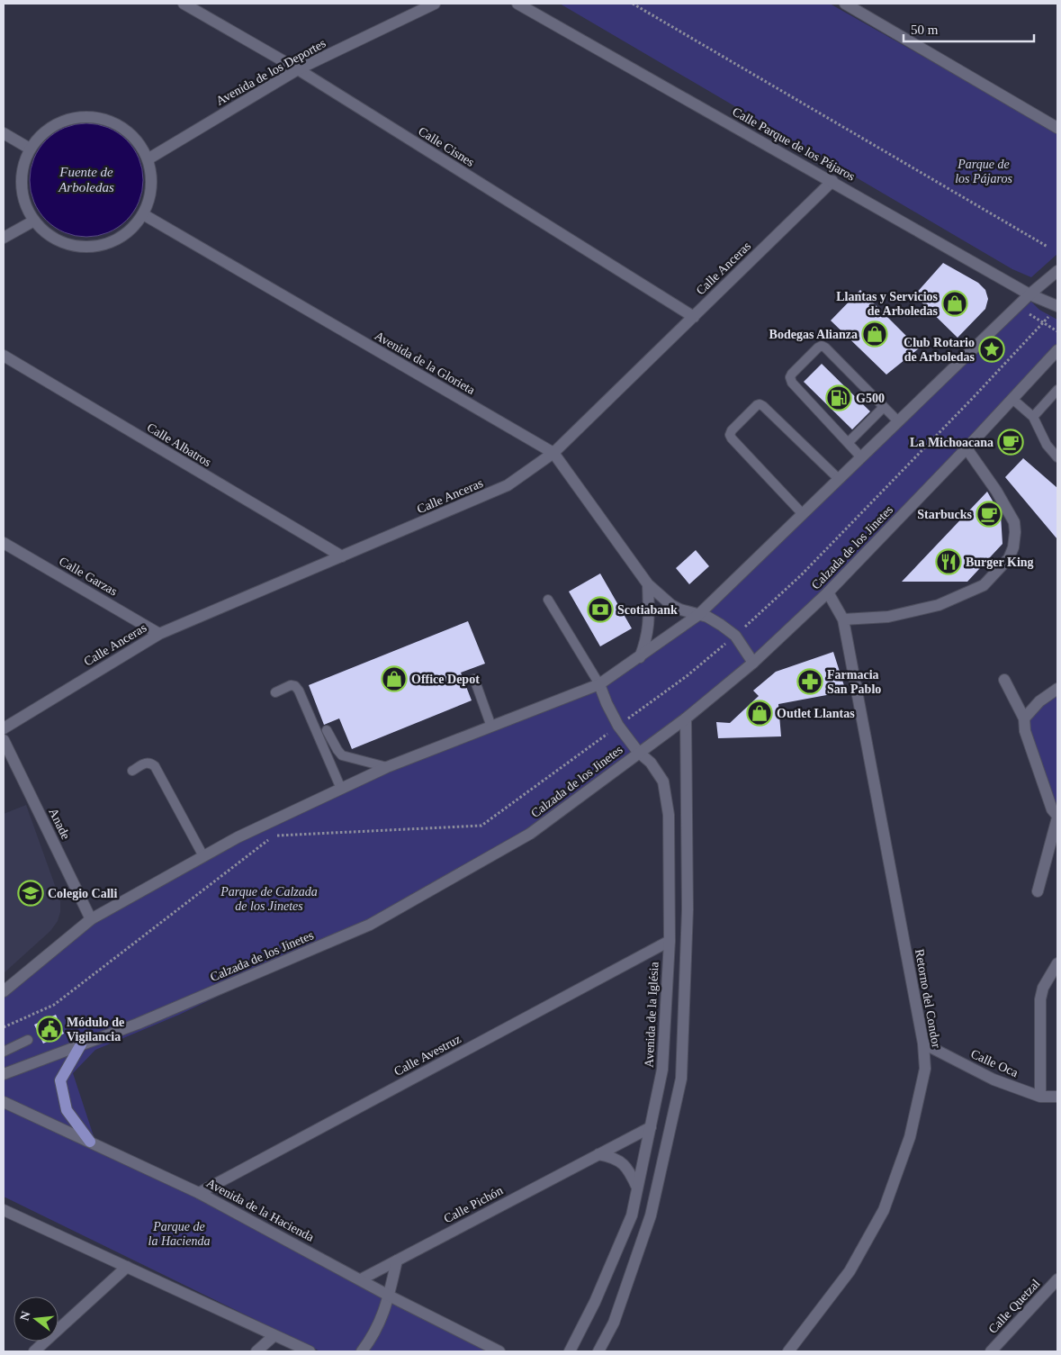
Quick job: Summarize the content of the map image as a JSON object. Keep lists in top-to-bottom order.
{
  "streets": {
    "street": [
      "Avenida de los Deportes",
      "Calle Parque de los Pájaros",
      "Calle Cisnes",
      "Calle Anceras",
      "Avenida de la Glorieta",
      "Calle Albatros",
      "Calzada de los Jinetes",
      "Calle Garzas",
      "Anade",
      "Retorno del Condor",
      "Avenida de la Iglésia",
      "Calle Avestruz",
      "Calle Oca",
      "Calle Pichón",
      "Avenida de la Hacienda",
      "Calle Quetzal"
    ]
  },
  "crossings": [
    ["Avenida de los Deportes", "Calle Cisnes"],
    ["Avenida de los Deportes", "Avenida de la Glorieta"],
    ["Calle Parque de los Pájaros", "Calle Anceras"],
    ["Calle Cisnes", "Calle Anceras"],
    ["Calle Anceras", "Avenida de la Glorieta"],
    ["Calle Anceras", "Calle Albatros"],
    ["Calle Anceras", "Calle Garzas"],
    ["Avenida de la Glorieta", "Calzada de los Jinetes"],
    ["Calzada de los Jinetes", "Retorno del Condor"],
    ["Calzada de los Jinetes", "Avenida de la Iglésia"],
    ["Retorno del Condor", "Calle Oca"],
    ["Avenida de la Iglésia", "Calle Avestruz"],
    ["Avenida de la Iglésia", "Calle Pichón"],
    ["Calle Avestruz", "Avenida de la Hacienda"],
    ["Calle Pichón", "Avenida de la Hacienda"]
  ],
  "water": ["Fuente de Arboledas"],
  "parks": ["Parque de los Pájaros", "Parque de Calzada de los Jinetes", "Parque de la Hacienda"],
  "places": {
    "shop": [
      "Llantas y Servicios de Arboledas",
      "Bodegas Alianza",
      "Office Depot",
      "Outlet Llantas"
    ],
    "place": ["Club Rotario de Arboledas"],
    "fuel station": ["G500"],
    "cafe": ["La Michoacana", "Starbucks"],
    "restaurant": ["Burger King"],
    "bank": ["Scotiabank"],
    "pharmacy": ["Farmacia San Pablo"],
    "school or university": ["Colegio Calli"],
    "public building": ["Módulo de Vigilancia"]
  },
  "scale_bar": "50 m",
  "north": "left"
}
